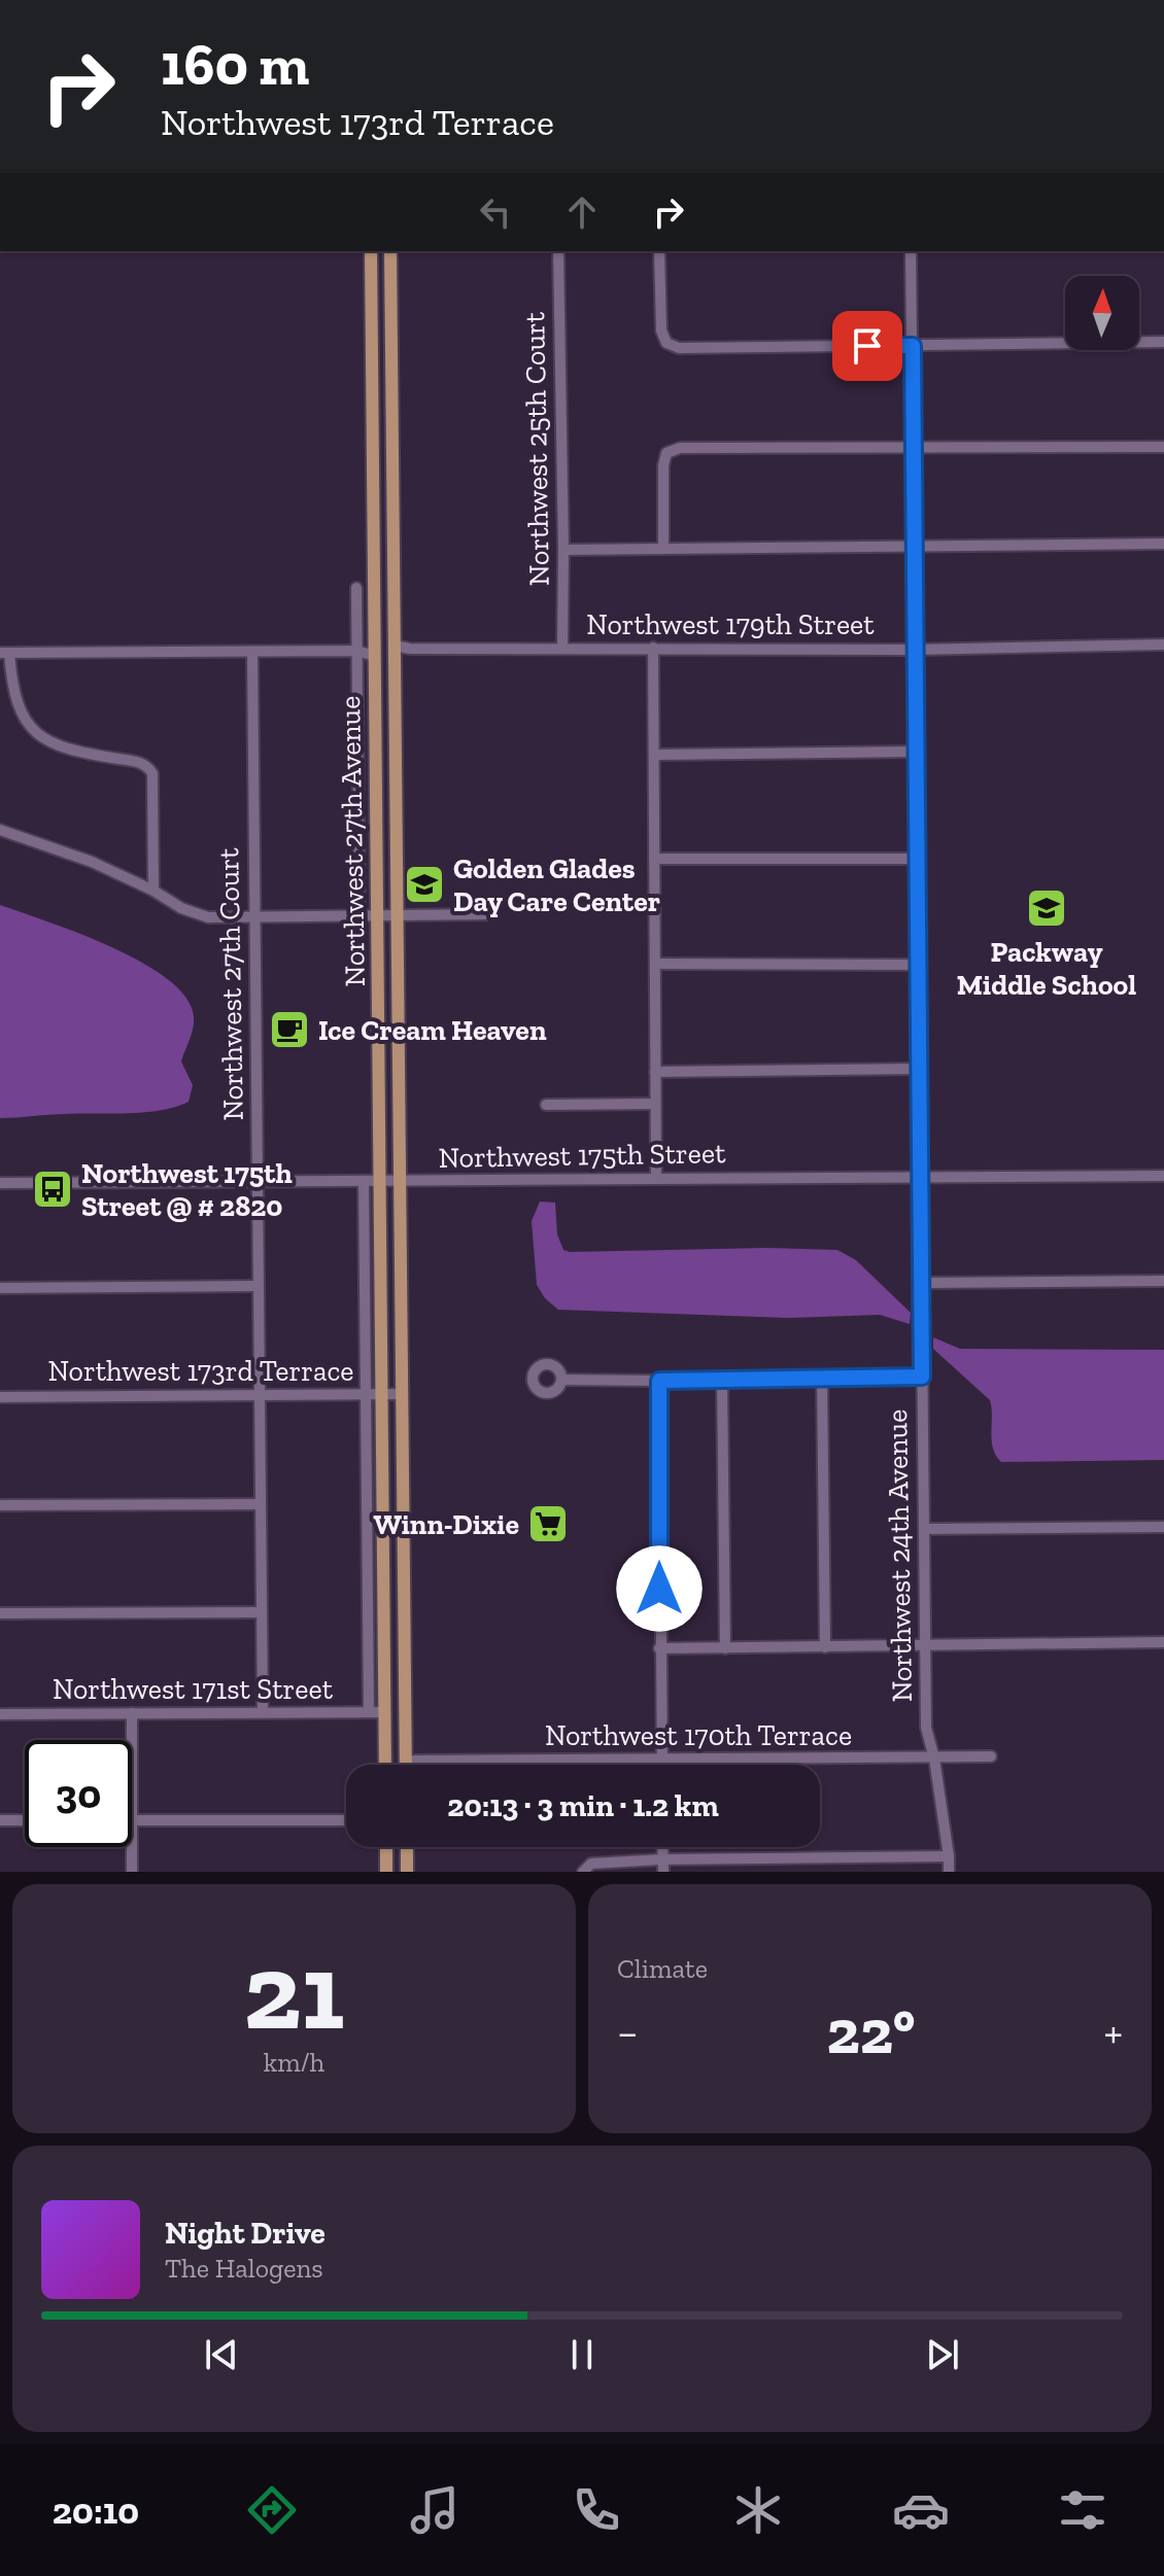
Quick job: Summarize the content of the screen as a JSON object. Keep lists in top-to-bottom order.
{
  "streets": {
    "main road": ["Northwest 27th Avenue"],
    "street": [
      "Northwest 25th Court",
      "Northwest 179th Street",
      "Northwest 27th Court",
      "Northwest 175th Street",
      "Northwest 173rd Terrace",
      "Northwest 24th Avenue",
      "Northwest 171st Street",
      "Northwest 170th Terrace"
    ]
  },
  "crossings": [
    ["Northwest 25th Court", "Northwest 179th Street"],
    ["Northwest 179th Street", "Northwest 27th Avenue"],
    ["Northwest 179th Street", "Northwest 24th Avenue"],
    ["Northwest 27th Avenue", "Northwest 175th Street"],
    ["Northwest 27th Avenue", "Northwest 173rd Terrace"],
    ["Northwest 27th Avenue", "Northwest 171st Street"],
    ["Northwest 27th Avenue", "Northwest 170th Terrace"],
    ["Northwest 27th Court", "Northwest 175th Street"],
    ["Northwest 27th Court", "Northwest 173rd Terrace"],
    ["Northwest 27th Court", "Northwest 171st Street"],
    ["Northwest 175th Street", "Northwest 24th Avenue"],
    ["Northwest 24th Avenue", "Northwest 170th Terrace"]
  ],
  "places": {
    "school or university": ["Golden Glades Day Care Center", "Packway Middle School"],
    "cafe": ["Ice Cream Heaven"],
    "bus stop": ["Northwest 175th Street @ # 2820"],
    "supermarket": ["Winn-Dixie"]
  },
  "north": "top",
  "page": {
    "turn": ["160 m", "Northwest 173rd Terrace"],
    "limit": "30",
    "trip": "20:13 · 3 min · 1.2 km",
    "tile": [
      ["21", "km/h"],
      "Climate"
    ],
    "heat": ["−", "22°", "+"],
    "song": ["Night Drive", "The Halogens"],
    "tabs": "20:10"
  }
}
